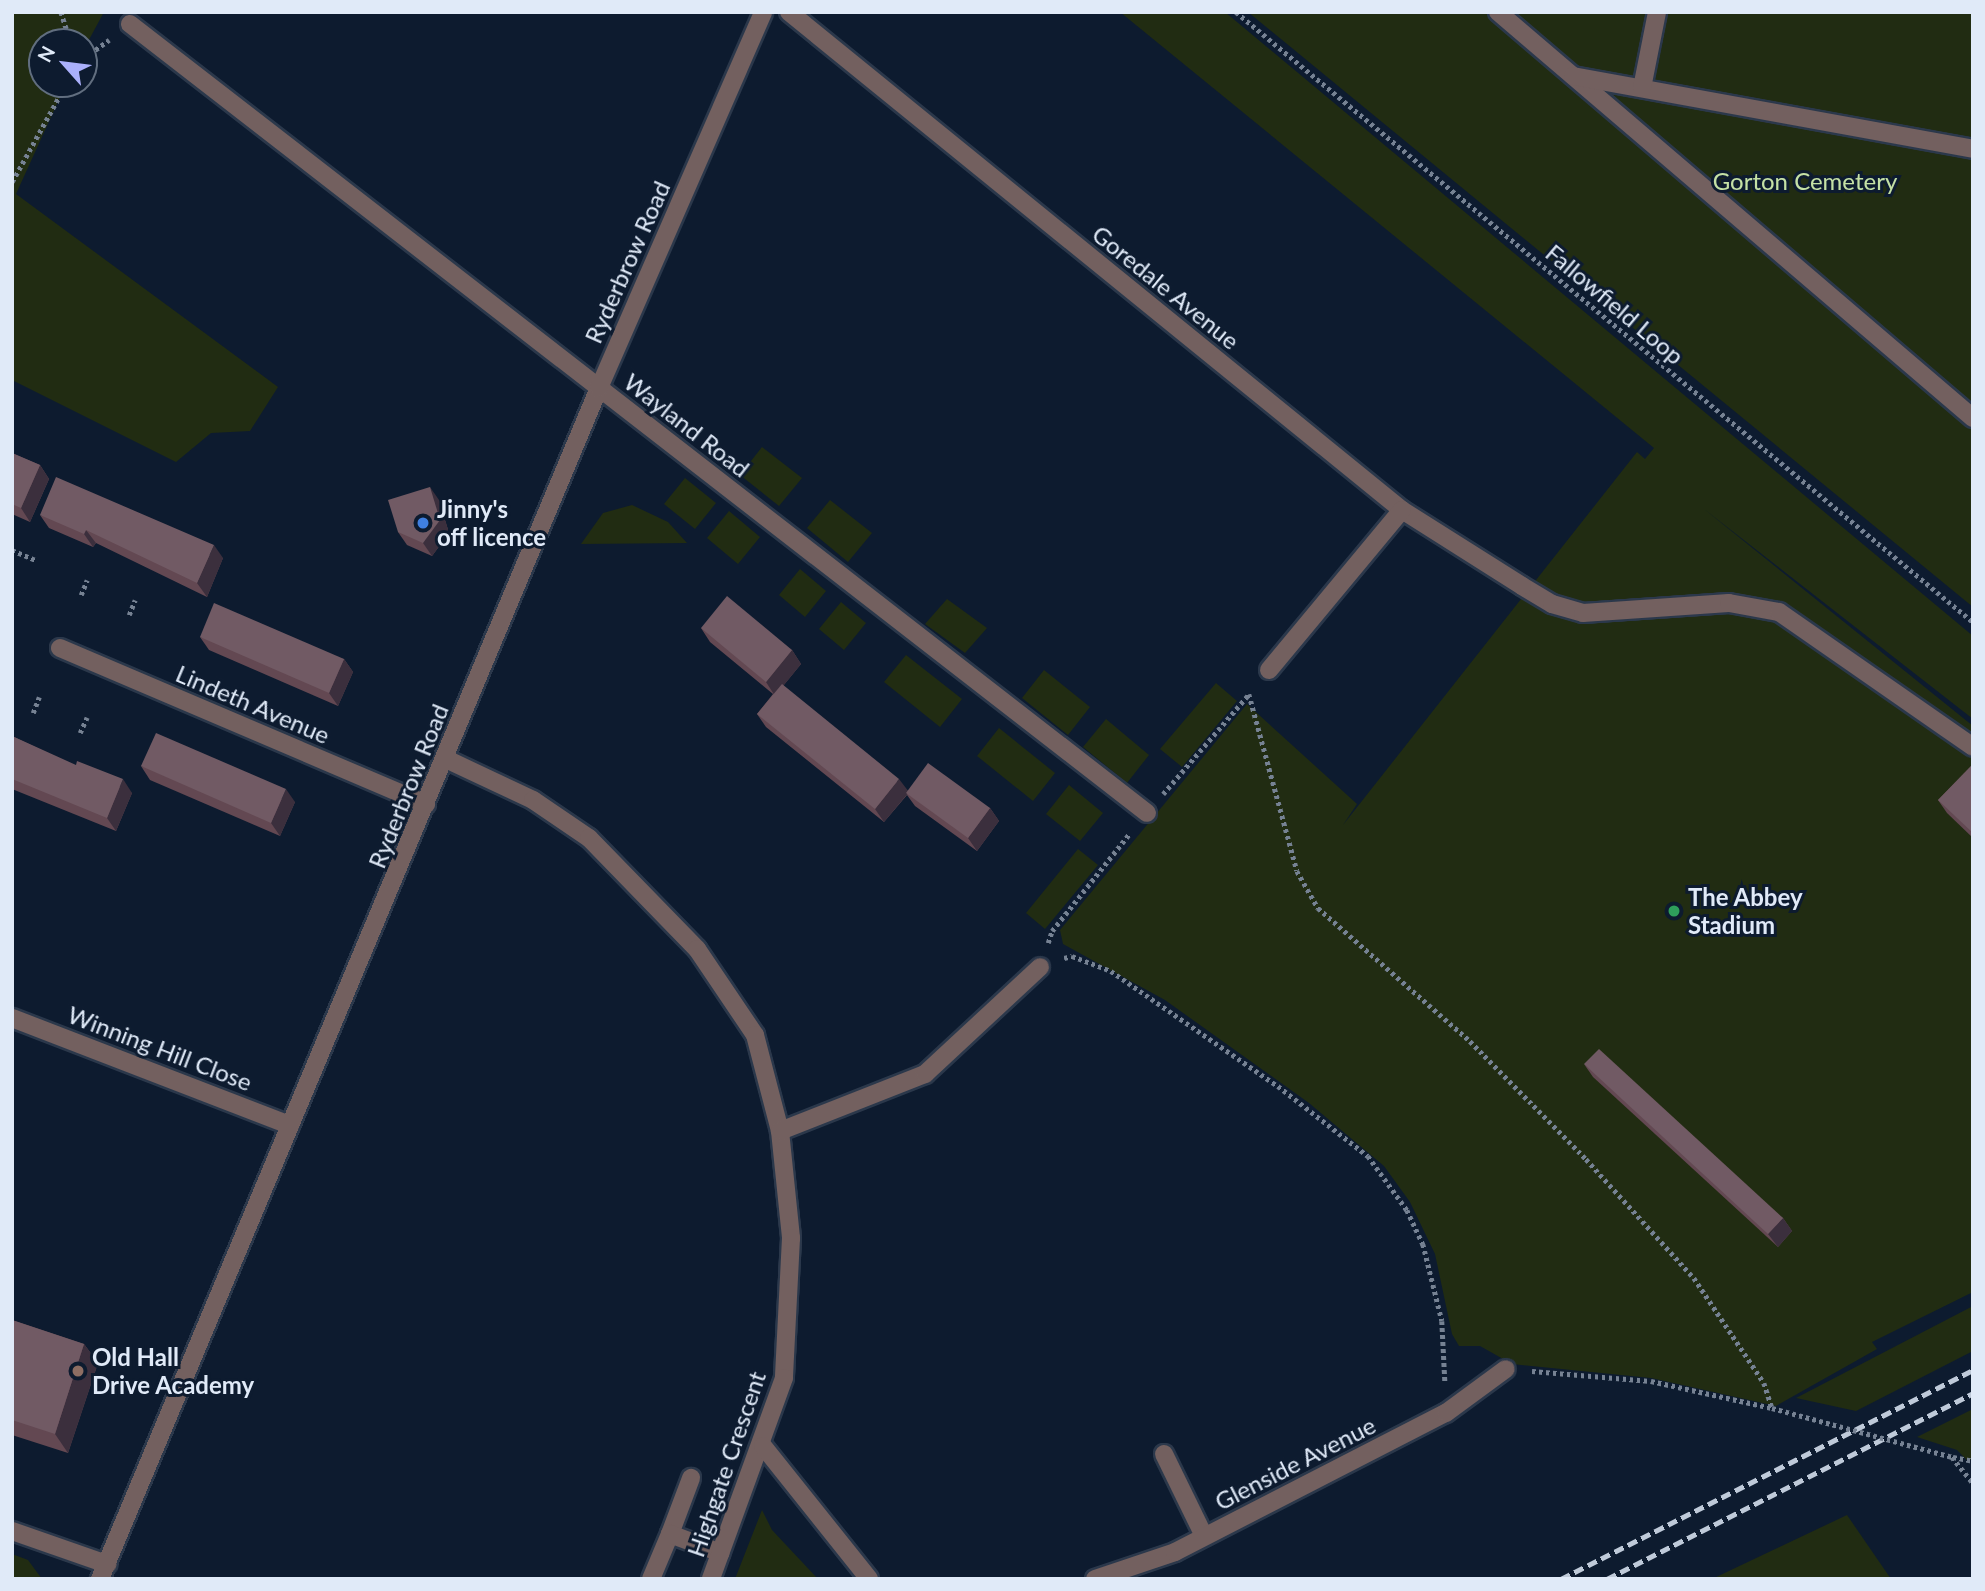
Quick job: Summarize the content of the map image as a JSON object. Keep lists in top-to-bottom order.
{
  "streets": {
    "street": [
      "Ryderbrow Road",
      "Goredale Avenue",
      "Wayland Road",
      "Lindeth Avenue",
      "Winning Hill Close",
      "Glenside Avenue",
      "Highgate Crescent"
    ],
    "path": ["Fallowfield Loop"]
  },
  "crossings": [
    ["Ryderbrow Road", "Wayland Road"],
    ["Ryderbrow Road", "Lindeth Avenue"],
    ["Ryderbrow Road", "Winning Hill Close"],
    ["Ryderbrow Road", "Highgate Crescent"]
  ],
  "parks": ["Gorton Cemetery"],
  "places": ["Jinny's off licence", "The Abbey Stadium", "Old Hall Drive Academy"],
  "north": "top left"
}
